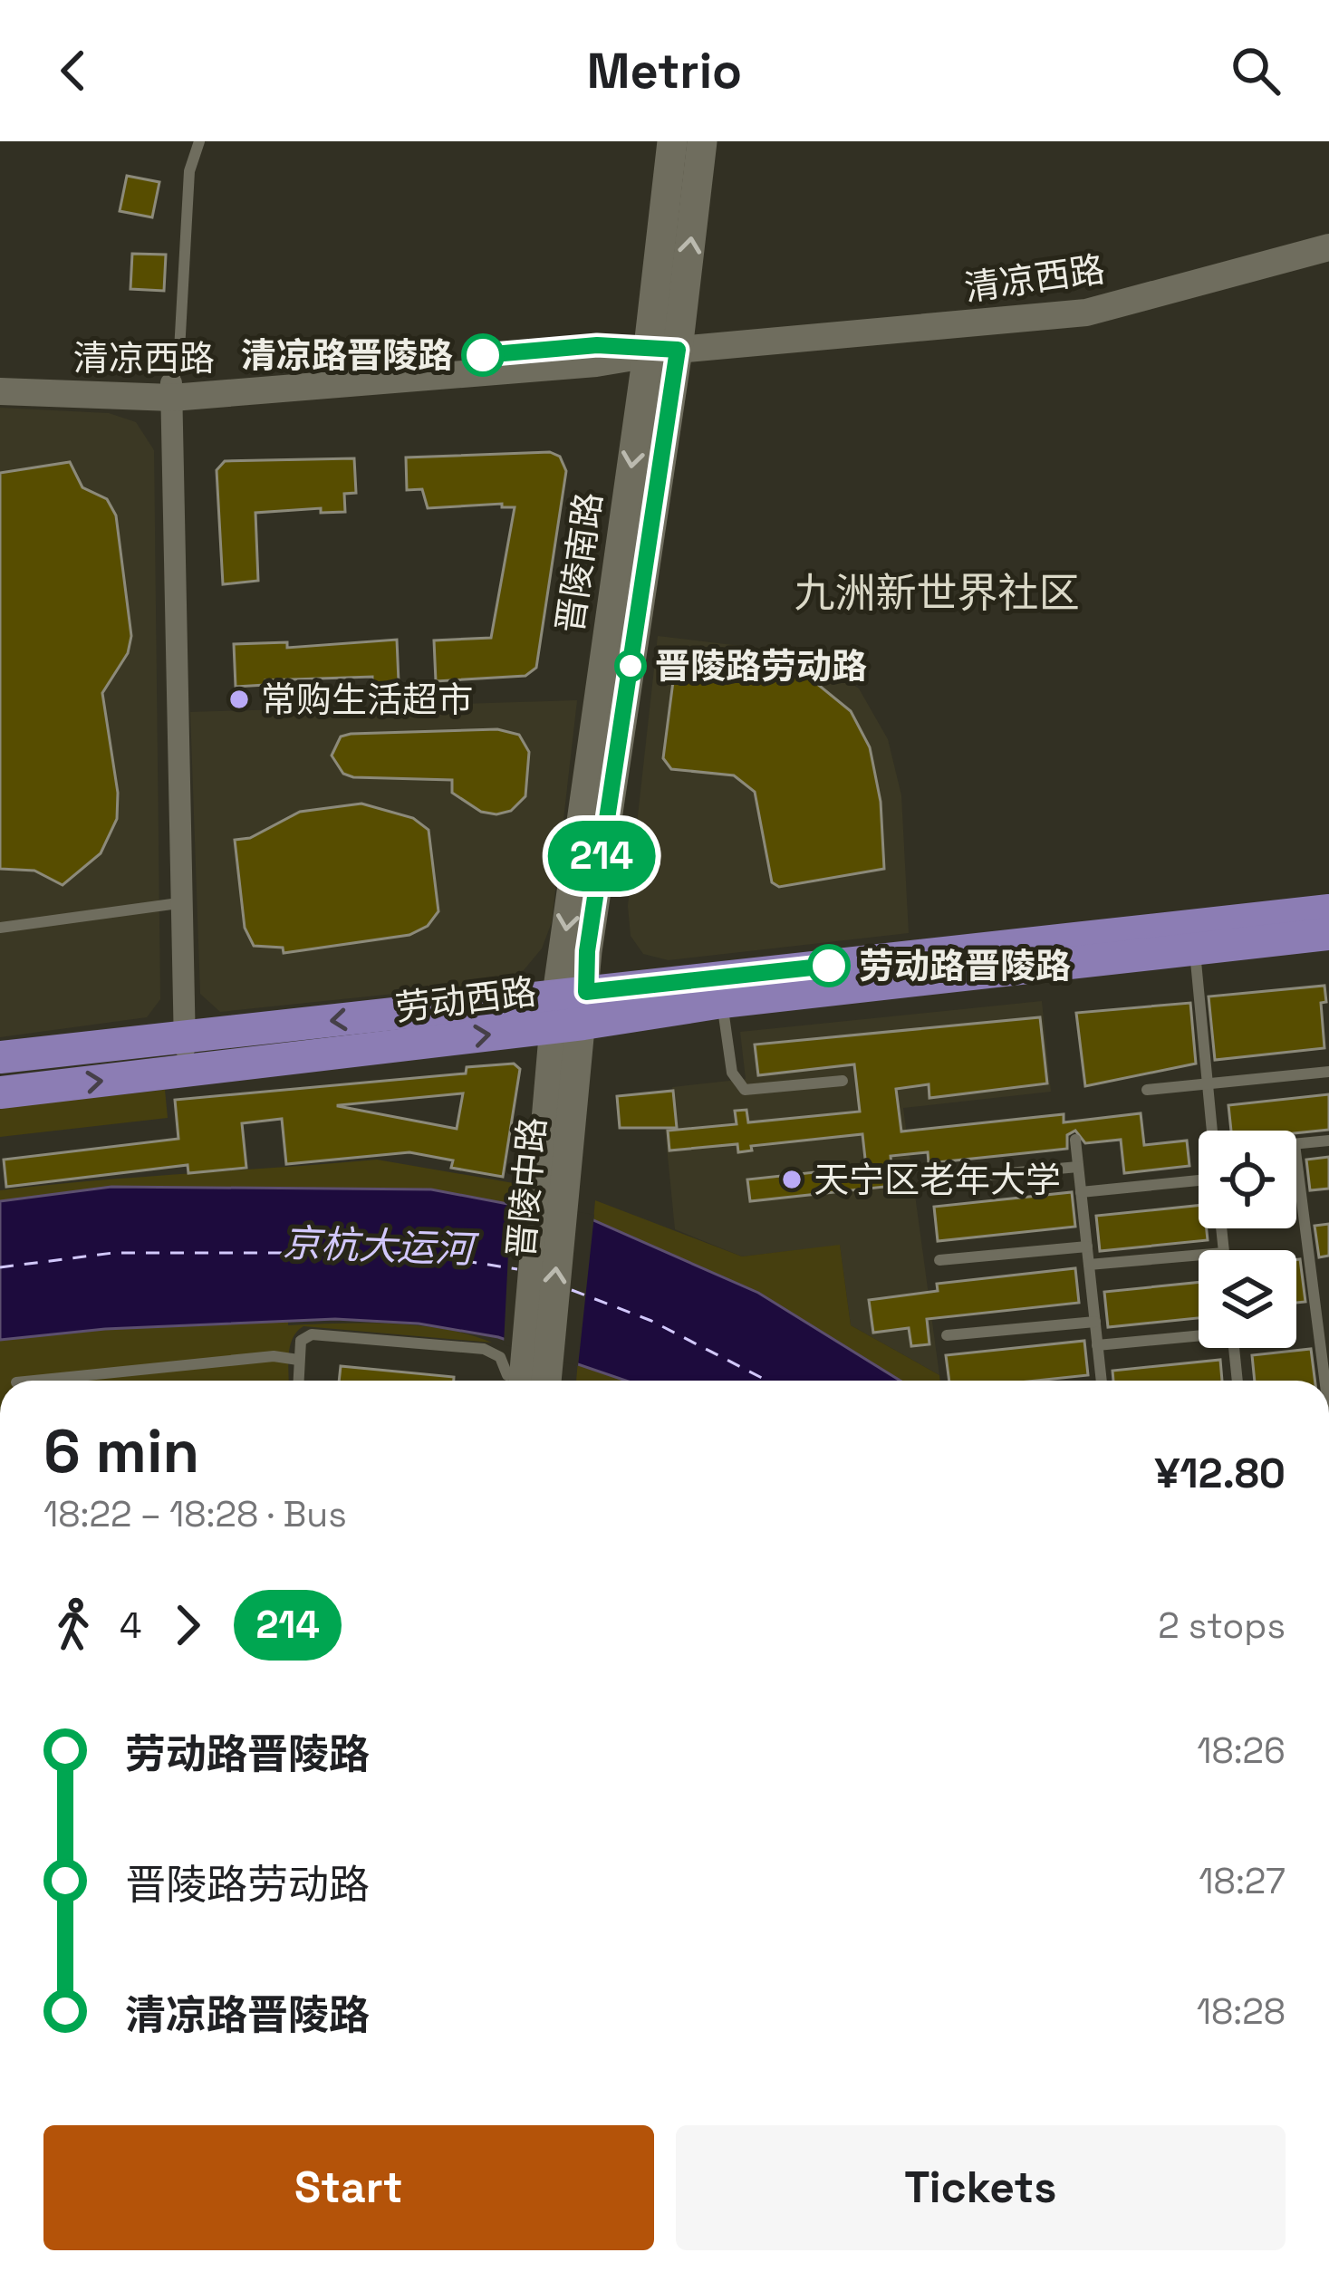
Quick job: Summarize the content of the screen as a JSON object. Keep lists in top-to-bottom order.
{
  "streets": {
    "main road": ["晋陵南路", "劳动西路", "晋陵中路"],
    "street": ["清凉西路"]
  },
  "crossings": [
    ["清凉西路", "晋陵南路"],
    ["晋陵南路", "劳动西路"],
    ["晋陵南路", "晋陵中路"],
    ["劳动西路", "晋陵中路"]
  ],
  "districts": ["九洲新世界社区"],
  "water": ["京杭大运河"],
  "places": [
    "清凉路晋陵路",
    "晋陵路劳动路",
    "常购生活超市",
    "劳动路晋陵路",
    "天宁区老年大学"
  ],
  "lines": ["bus line 214"],
  "page": {
    "header": "Metrio",
    "on_map": "214",
    "heading": ["6 min", "18:22 – 18:28 · Bus", "¥12.80"],
    "legs": ["4", "214", "2 stops"],
    "list": [
      {
        "name": "劳动路晋陵路",
        "value": "18:26"
      },
      {
        "name": "晋陵路劳动路",
        "value": "18:27"
      },
      {
        "name": "清凉路晋陵路",
        "value": "18:28"
      }
    ],
    "buttons": ["Start", "Tickets"]
  }
}
